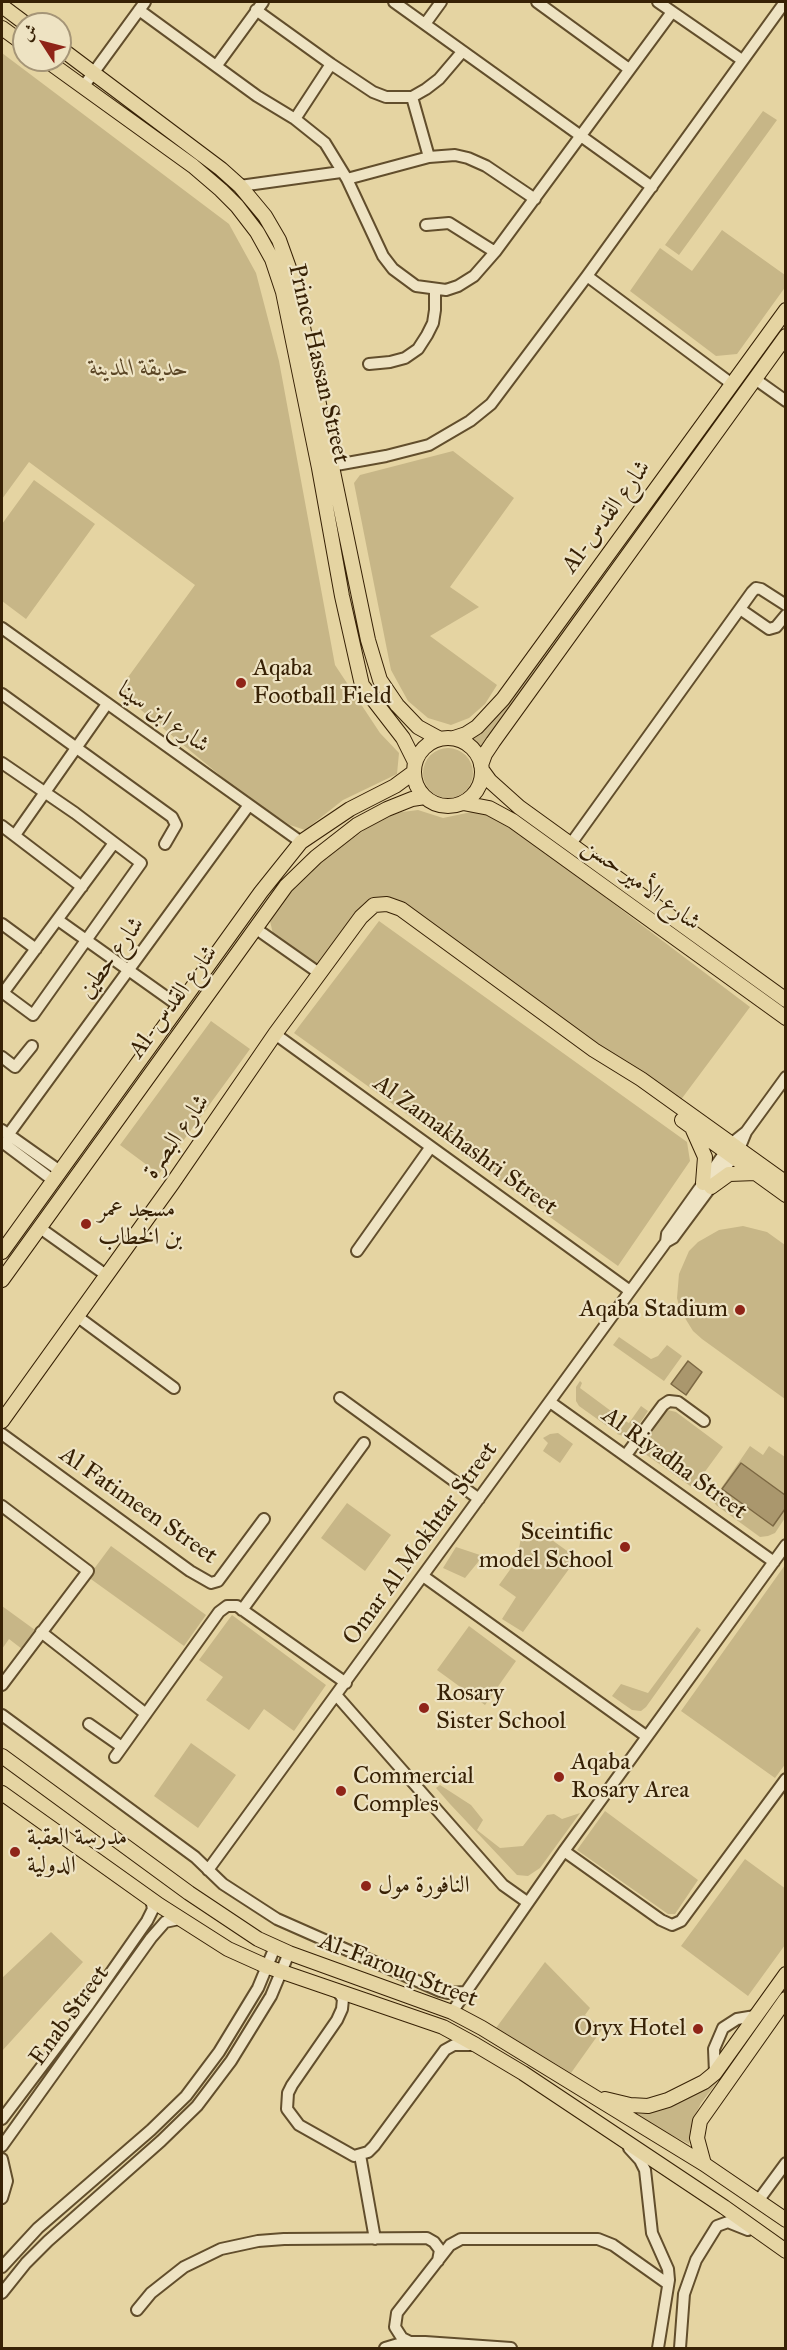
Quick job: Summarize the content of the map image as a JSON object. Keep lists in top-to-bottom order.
{
  "streets": {
    "main road": [
      "Prince Hassan Street",
      "Al-شارع القدس",
      "شارع الأمير حسن",
      "شارع البصرة",
      "Al-Farouq Street"
    ],
    "street": [
      "شارع ابن سينا",
      "شارع حطين",
      "Al Zamakhashri Street",
      "Al Riyadha Street",
      "Al Fatimeen Street",
      "Omar Al Mokhtar Street",
      "Enab Street"
    ]
  },
  "crossings": [
    ["Prince Hassan Street", "Al-شارع القدس"],
    ["Prince Hassan Street", "شارع الأمير حسن"],
    ["Al-شارع القدس", "شارع ابن سينا"],
    ["Al-شارع القدس", "شارع الأمير حسن"],
    ["شارع ابن سينا", "شارع حطين"],
    ["شارع البصرة", "Al Zamakhashri Street"],
    ["Al Zamakhashri Street", "Omar Al Mokhtar Street"],
    ["Al Riyadha Street", "Omar Al Mokhtar Street"],
    ["Al-Farouq Street", "Enab Street"]
  ],
  "parks": ["حديقة المدينة"],
  "places": [
    "Aqaba Football Field",
    "مسجد عمر بن الخطاب",
    "Aqaba Stadium",
    "Sceintific model School",
    "Rosary Sister School",
    "Aqaba Rosary Area",
    "Commercial Comples",
    "مدرسة العقبة الدولية",
    "النافورة مول",
    "Oryx Hotel"
  ],
  "north": "top left"
}
